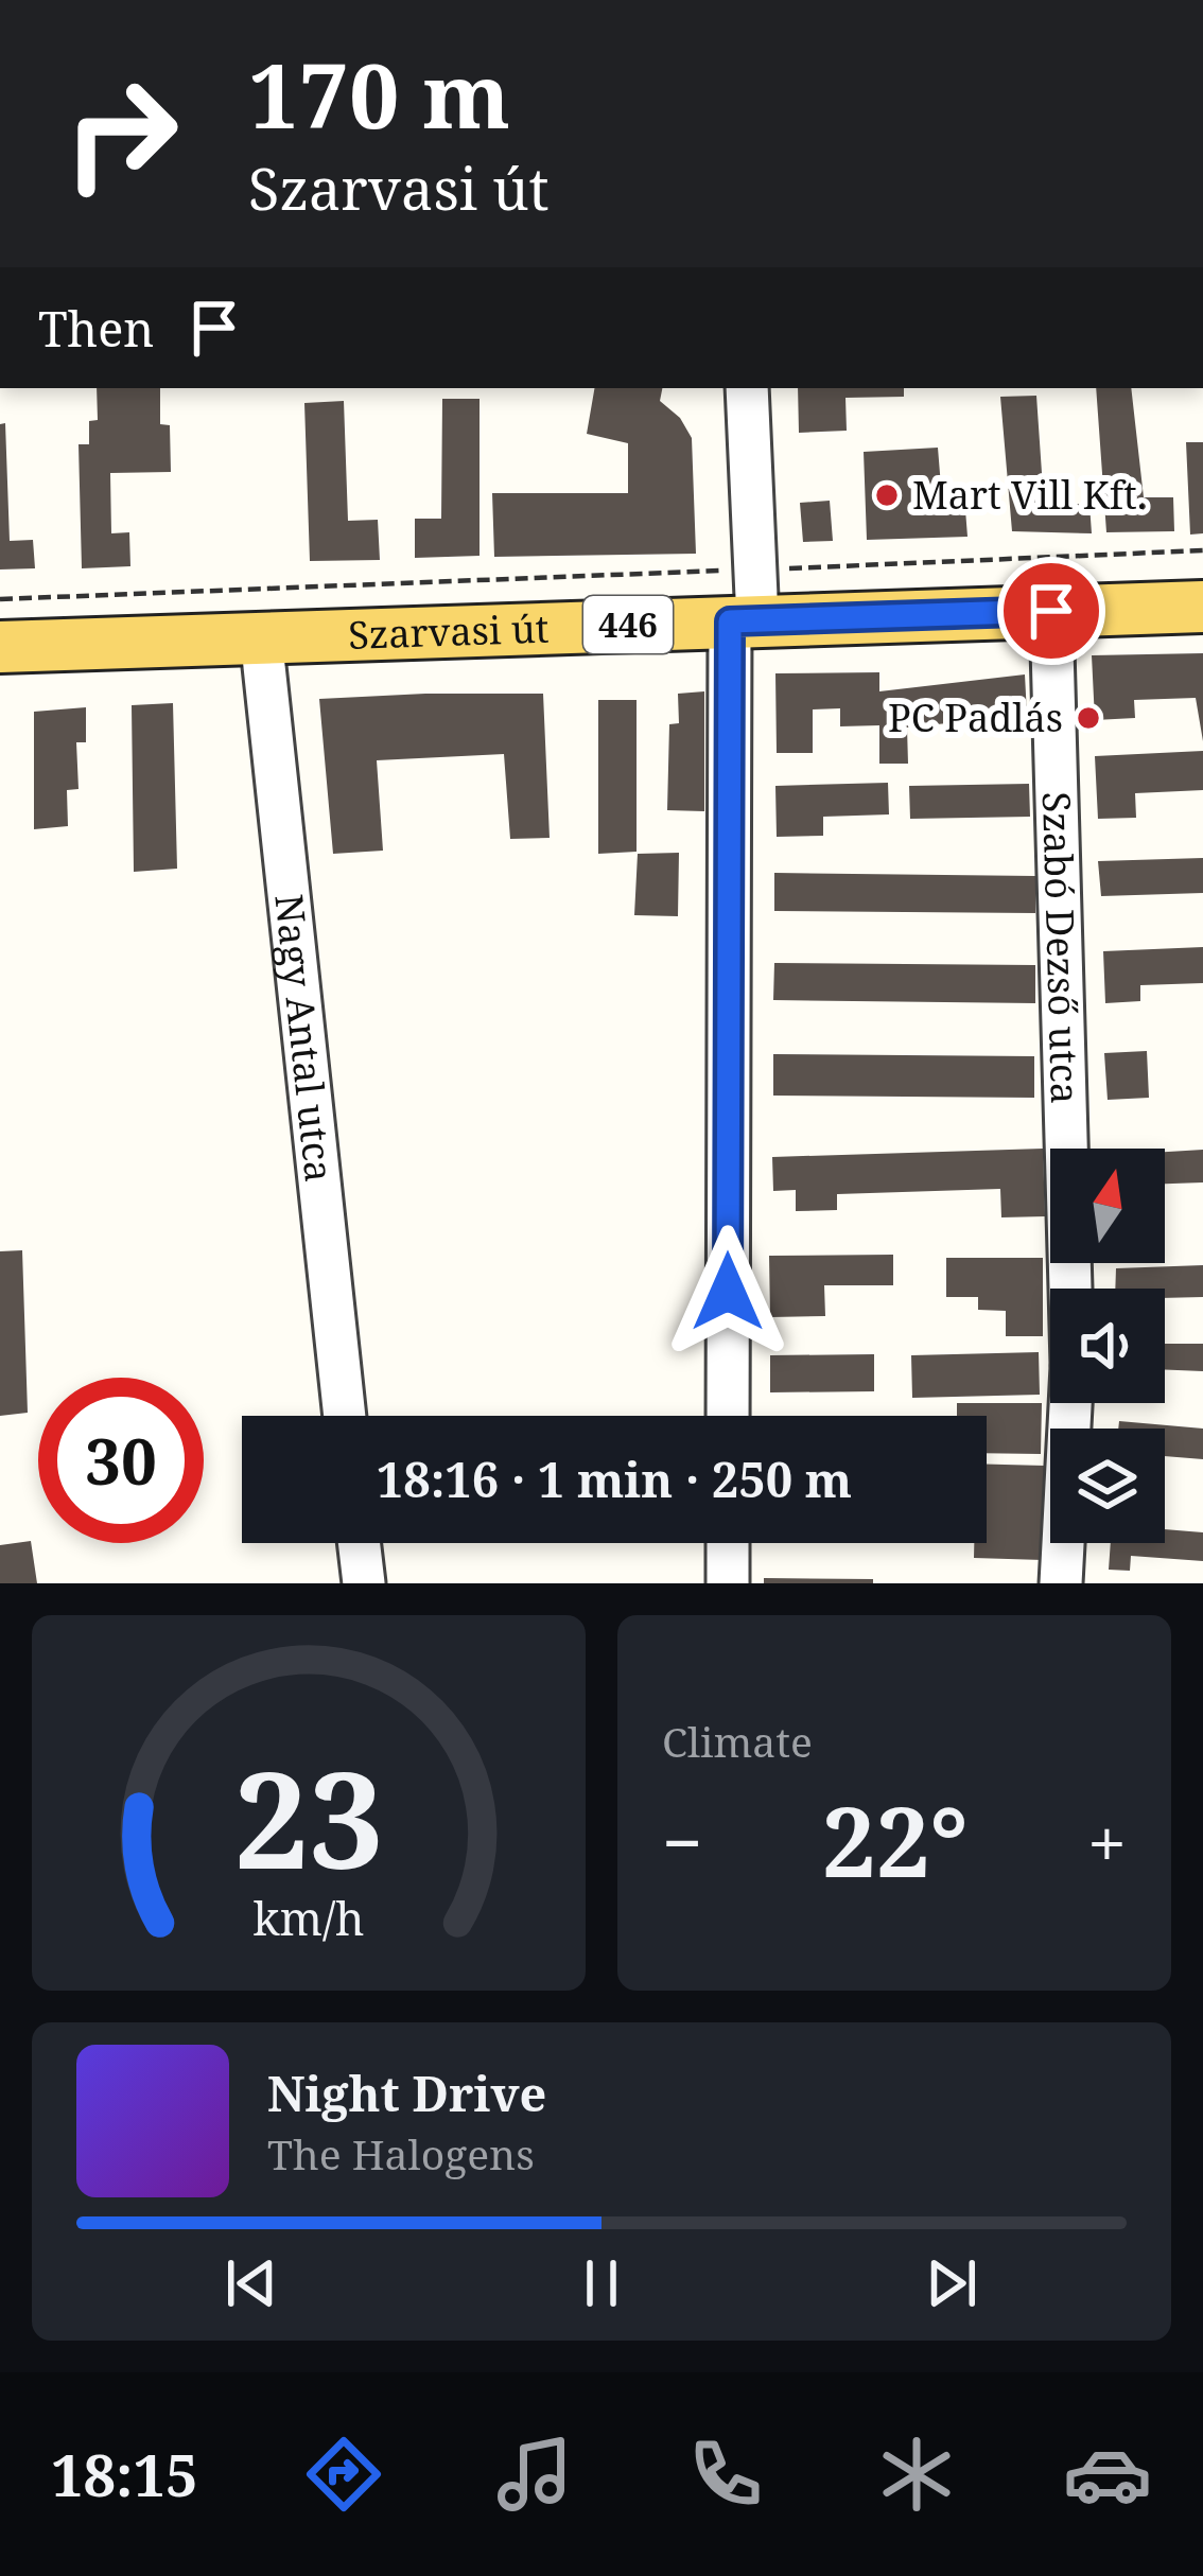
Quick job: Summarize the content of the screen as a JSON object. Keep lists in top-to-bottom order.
{
  "streets": {
    "main road": ["446", "Szarvasi út"],
    "street": ["Szabó Dezső utca", "Nagy Antal utca"]
  },
  "crossings": [
    ["Szarvasi út", "Szabó Dezső utca"],
    ["Szarvasi út", "Nagy Antal utca"]
  ],
  "places": ["Mart Vill Kft.", "PC Padlás"],
  "north": "top",
  "page": {
    "turn": ["170 m", "Szarvasi út"],
    "then": "Then",
    "limit": "30",
    "trip": "18:16 · 1 min · 250 m",
    "tile": "Climate",
    "heat": ["−", "22°", "+"],
    "song": ["Night Drive", "The Halogens"],
    "tabs": "18:15",
    "gauge": ["23", "km/h"]
  }
}
